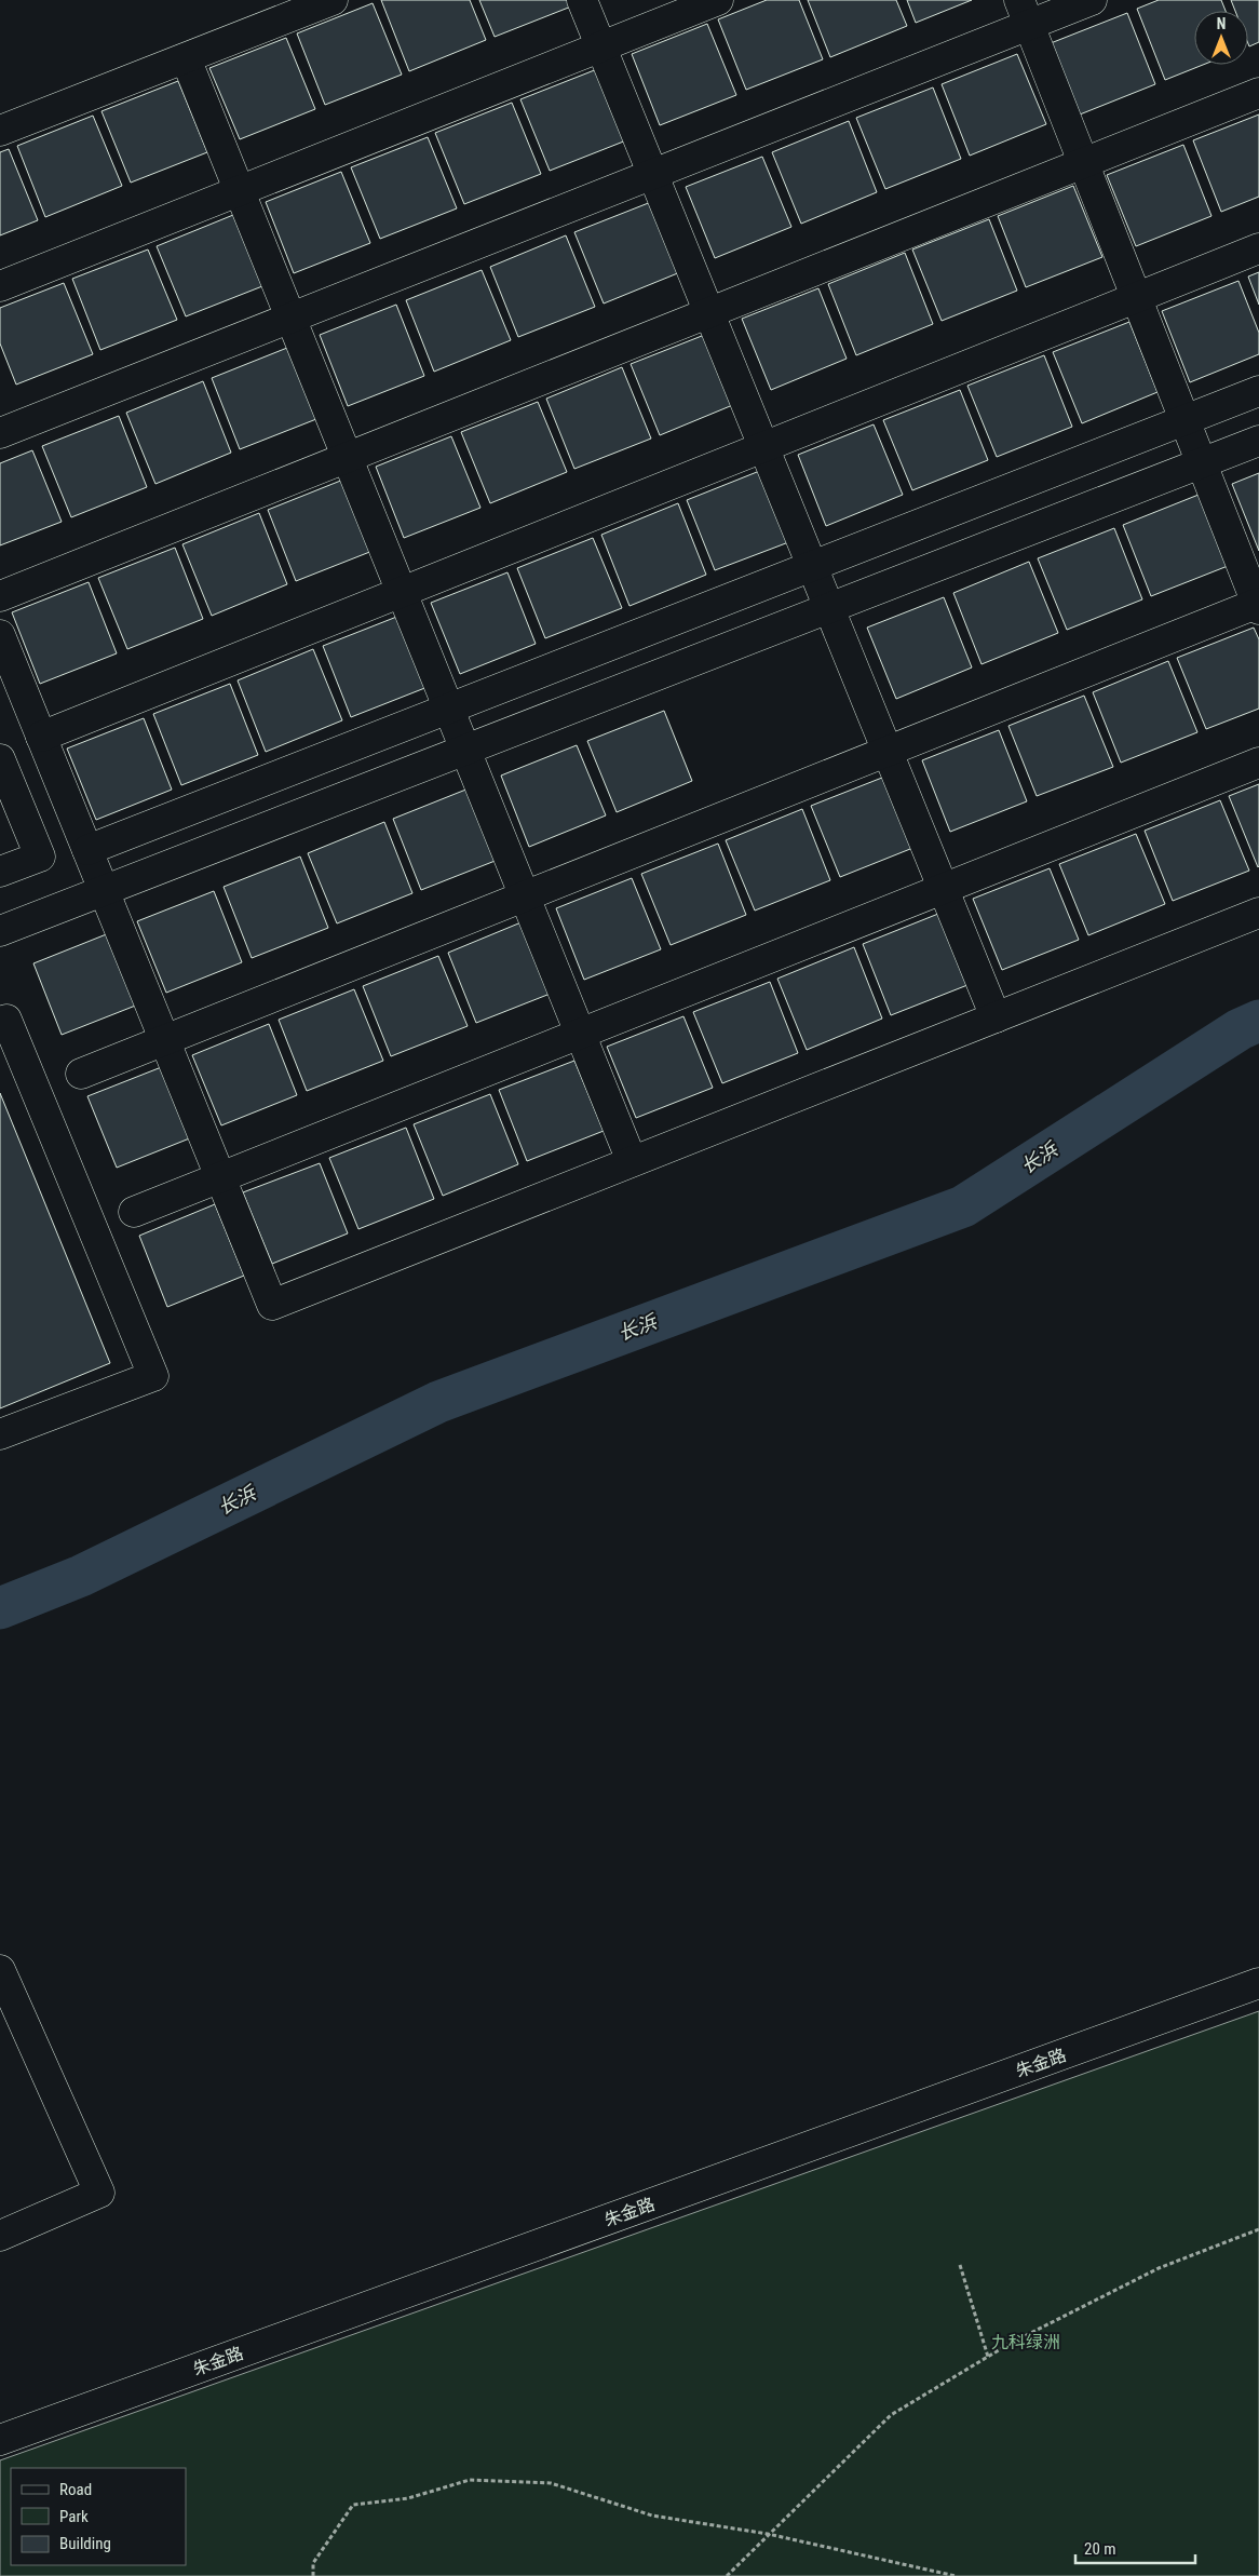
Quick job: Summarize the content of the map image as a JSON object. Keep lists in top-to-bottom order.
{
  "streets": {
    "street": ["朱金路"]
  },
  "water": ["长浜"],
  "parks": ["九科绿洲"],
  "legend": ["Road", "Park", "Building"],
  "scale_bar": "20 m",
  "north": "top"
}
